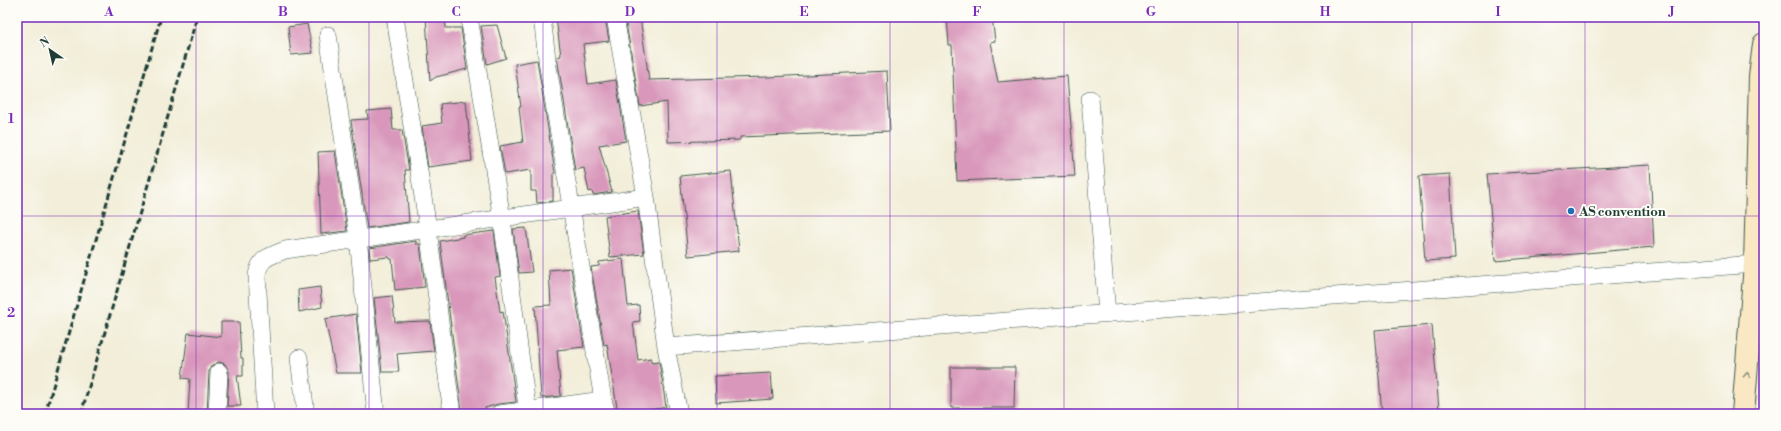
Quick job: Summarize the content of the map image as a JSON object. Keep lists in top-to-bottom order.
{
  "places": ["AS convention"],
  "north": "top left",
  "grid": {
    "columns": [
      "A",
      "B",
      "C",
      "D",
      "E",
      "F",
      "G",
      "H",
      "I",
      "J"
    ],
    "rows": ["1", "2"]
  }
}
